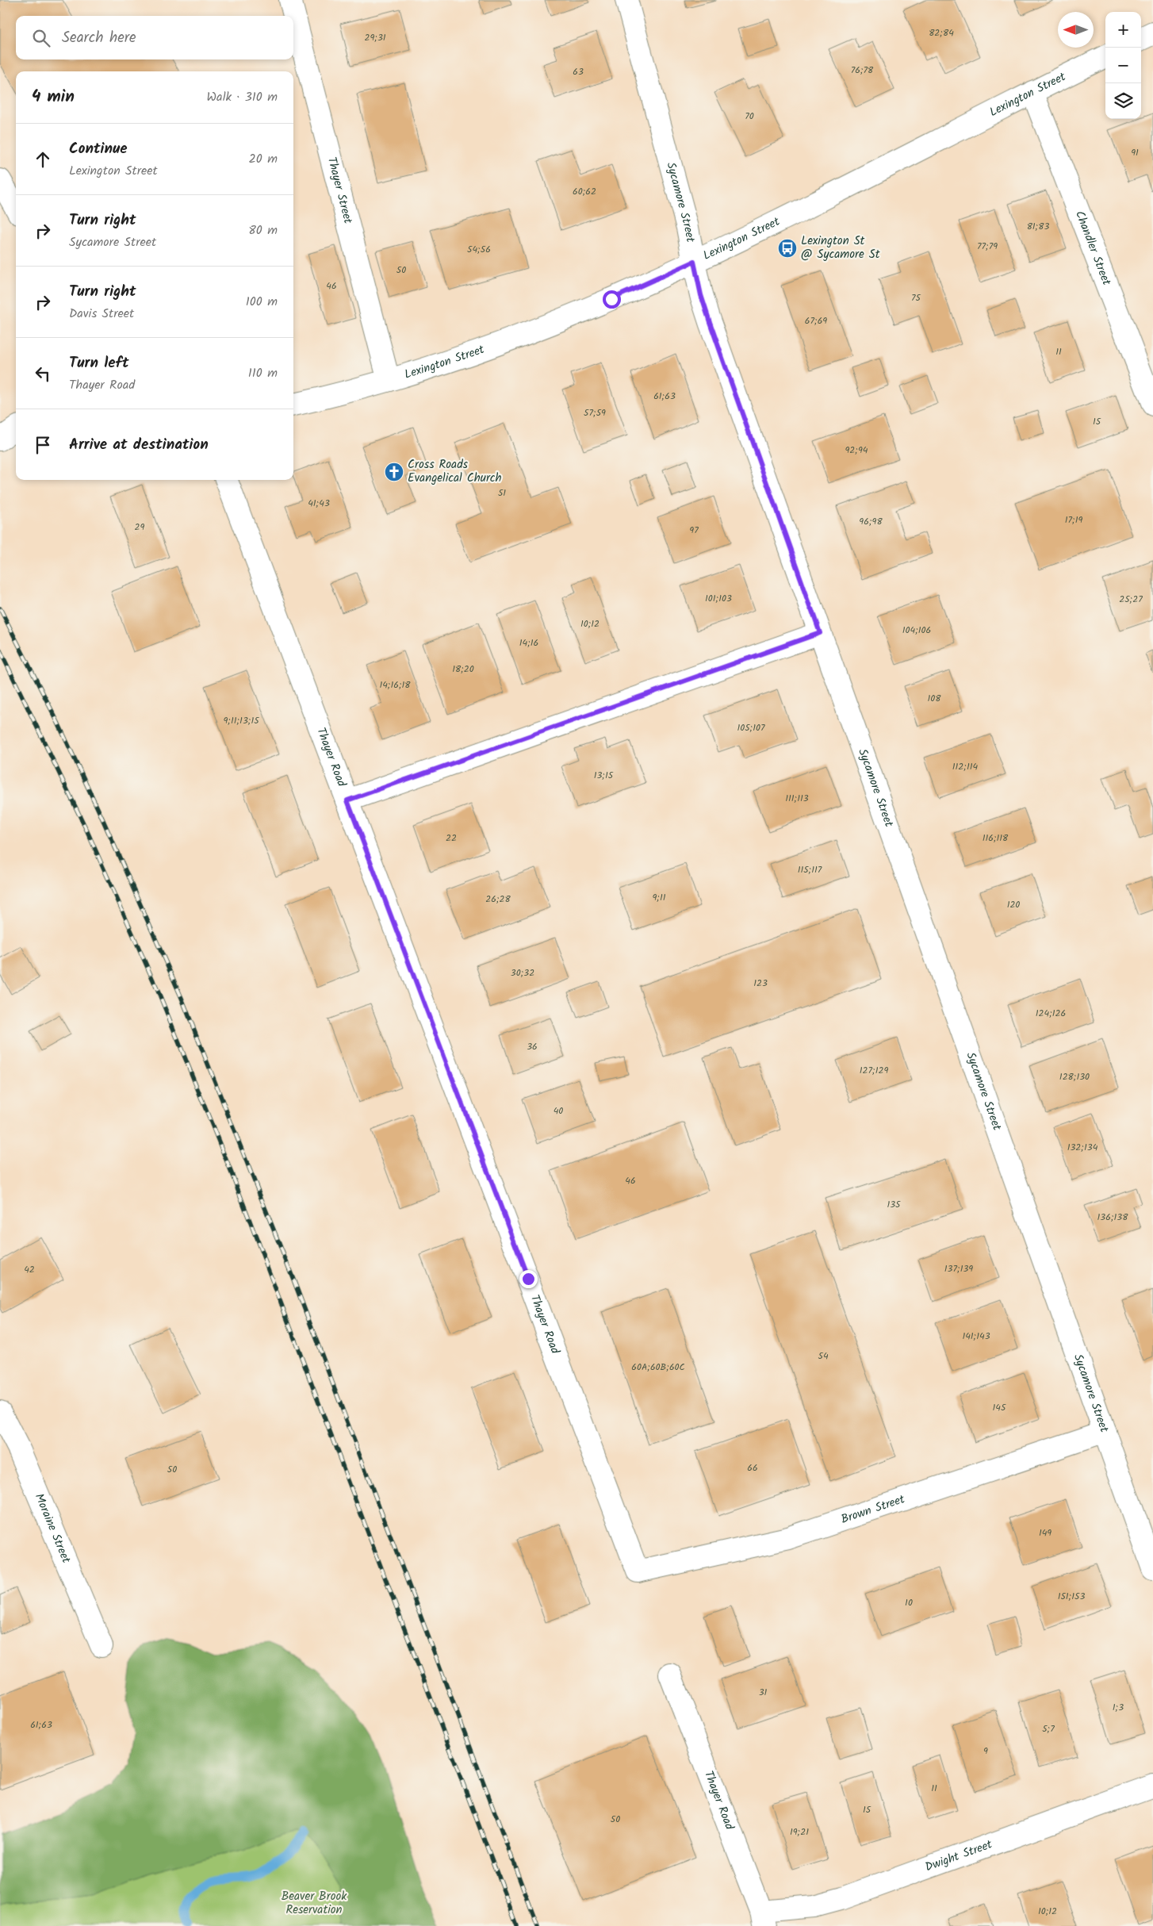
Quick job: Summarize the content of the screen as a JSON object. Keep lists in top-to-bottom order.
{
  "streets": {
    "street": [
      "Lexington Street",
      "Thayer Street",
      "Sycamore Street",
      "Chandler Street",
      "Thayer Road",
      "Brown Street",
      "Moraine Street",
      "Dwight Street"
    ]
  },
  "crossings": [
    ["Lexington Street", "Thayer Street"],
    ["Lexington Street", "Sycamore Street"],
    ["Lexington Street", "Chandler Street"],
    ["Sycamore Street", "Brown Street"],
    ["Thayer Road", "Brown Street"],
    ["Thayer Road", "Dwight Street"]
  ],
  "parks": ["Beaver Brook Reservation"],
  "places": {
    "bus stop": ["Lexington St @ Sycamore St"],
    "church": ["Cross Roads Evangelical Church"]
  },
  "house_numbers": [
    "82;84",
    "29;31",
    "76;78",
    "63",
    "70",
    "91",
    "60;62",
    "81;83",
    "77;79",
    "54;56",
    "50",
    "46",
    "75",
    "67;69",
    "11",
    "61;63",
    "57;59",
    "15",
    "92;94",
    "51",
    "41;43",
    "17;19",
    "96;98",
    "29",
    "97",
    "101;103",
    "25;27",
    "10;12",
    "104;106",
    "14;16",
    "18;20",
    "14;16;18",
    "108",
    "9;11;13;15",
    "105;107",
    "112;114",
    "13;15",
    "111;113",
    "22",
    "116;118",
    "115;117",
    "9;11",
    "26;28",
    "120",
    "30;32",
    "123",
    "124;126",
    "36",
    "127;129",
    "128;130",
    "40",
    "132;134",
    "46",
    "135",
    "136;138",
    "137;139",
    "42",
    "141;143",
    "54",
    "60A;60B;60C",
    "145",
    "66",
    "50",
    "149",
    "151;153",
    "10",
    "31",
    "1;3",
    "61;63",
    "5;7",
    "9",
    "11",
    "15",
    "50",
    "19;21",
    "10;12"
  ],
  "north": "left",
  "page": {
    "map_buttons": ["+", "−"],
    "search": "Search here",
    "heading": ["4 min", "Walk · 310 m"],
    "list": [
      ["Continue", "Lexington Street", "20 m"],
      ["Turn right", "Sycamore Street", "80 m"],
      ["Turn right", "Davis Street", "100 m"],
      ["Turn left", "Thayer Road", "110 m"],
      "Arrive at destination"
    ]
  }
}
